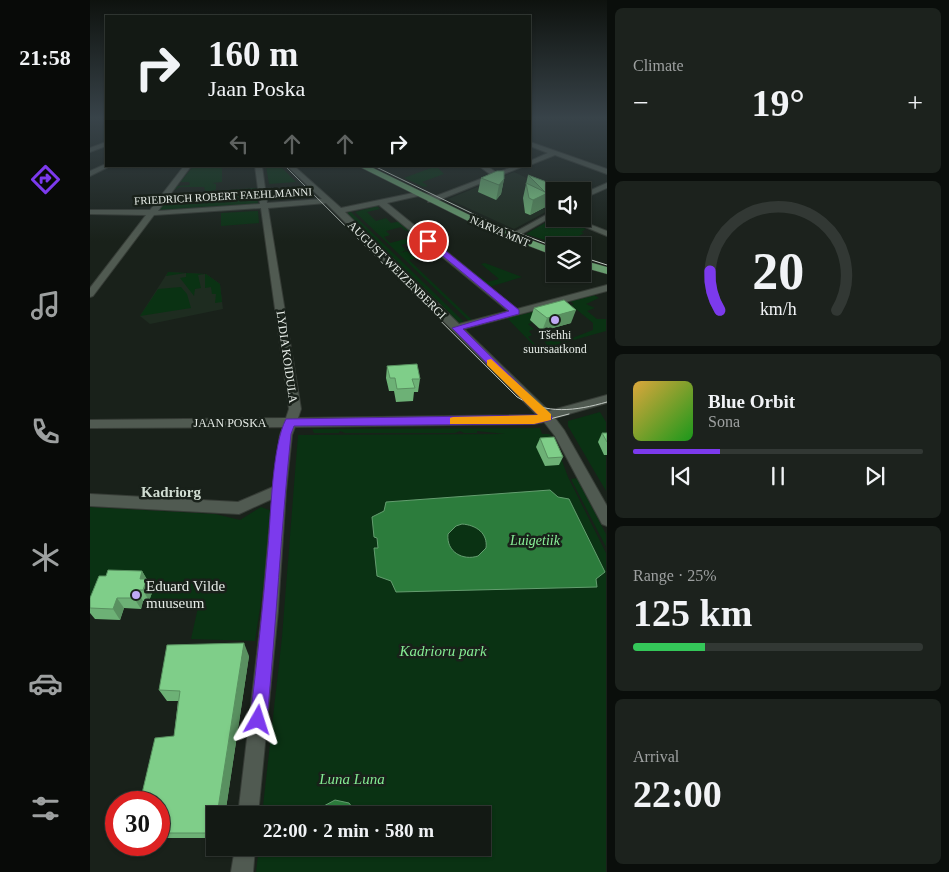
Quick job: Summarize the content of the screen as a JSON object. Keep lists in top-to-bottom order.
{
  "streets": {
    "main road": ["NARVA MNT"],
    "street": [
      "FRIEDRICH ROBERT FAEHLMANNI",
      "AUGUST WEIZENBERGI",
      "LYDIA KOIDULA",
      "JAAN POSKA"
    ]
  },
  "crossings": [
    ["FRIEDRICH ROBERT FAEHLMANNI", "AUGUST WEIZENBERGI"],
    ["FRIEDRICH ROBERT FAEHLMANNI", "LYDIA KOIDULA"],
    ["AUGUST WEIZENBERGI", "JAAN POSKA"],
    ["LYDIA KOIDULA", "JAAN POSKA"]
  ],
  "districts": ["Kadriorg"],
  "water": ["Luigetiik"],
  "parks": ["Kadrioru park", "Luna Luna"],
  "places": ["Tšehhi suursaatkond", "Eduard Vilde muuseum"],
  "page": {
    "tabs": "21:58",
    "tile": [
      "Climate",
      ["Range · 25%", "125 km"],
      ["Arrival", "22:00"]
    ],
    "turn": ["160 m", "Jaan Poska"],
    "heat": ["−", "19°", "+"],
    "song": ["Blue Orbit", "Sona"],
    "limit": "30",
    "trip": "22:00 · 2 min · 580 m",
    "gauge": ["20", "km/h"]
  }
}
